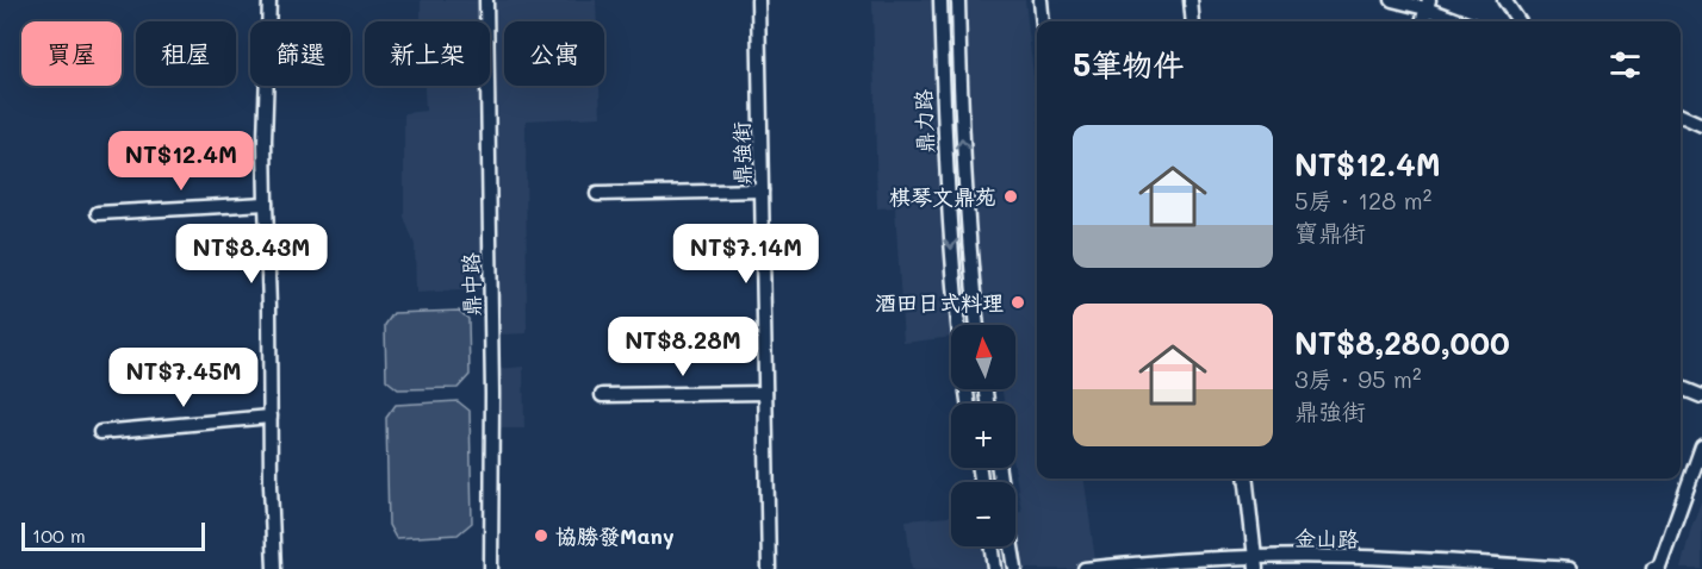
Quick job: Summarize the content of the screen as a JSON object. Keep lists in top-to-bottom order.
{
  "streets": {
    "street": [
      "鼎力路",
      "鼎強街",
      "鼎中路",
      "金山路"
    ]
  },
  "places": ["棋琴文鼎苑", "酒田日式料理", "協勝發Many"],
  "scale_bar": "100 m",
  "north": "top",
  "page": {
    "chip": [
      "買屋",
      "租屋",
      "篩選",
      "新上架",
      "公寓"
    ],
    "heading": "5筆物件",
    "list": [
      {
        "name": "NT$12.4M",
        "note": "5房 · 128 m² · 寶鼎街"
      },
      {
        "name": "NT$8,280,000",
        "note": "3房 · 95 m² · 鼎強街"
      }
    ],
    "price": [
      "NT$12.4M",
      "NT$8.43M",
      "NT$7.14M",
      "NT$8.28M",
      "NT$7.45M"
    ],
    "map_buttons": ["+", "−"],
    "scale": "100 m"
  }
}
